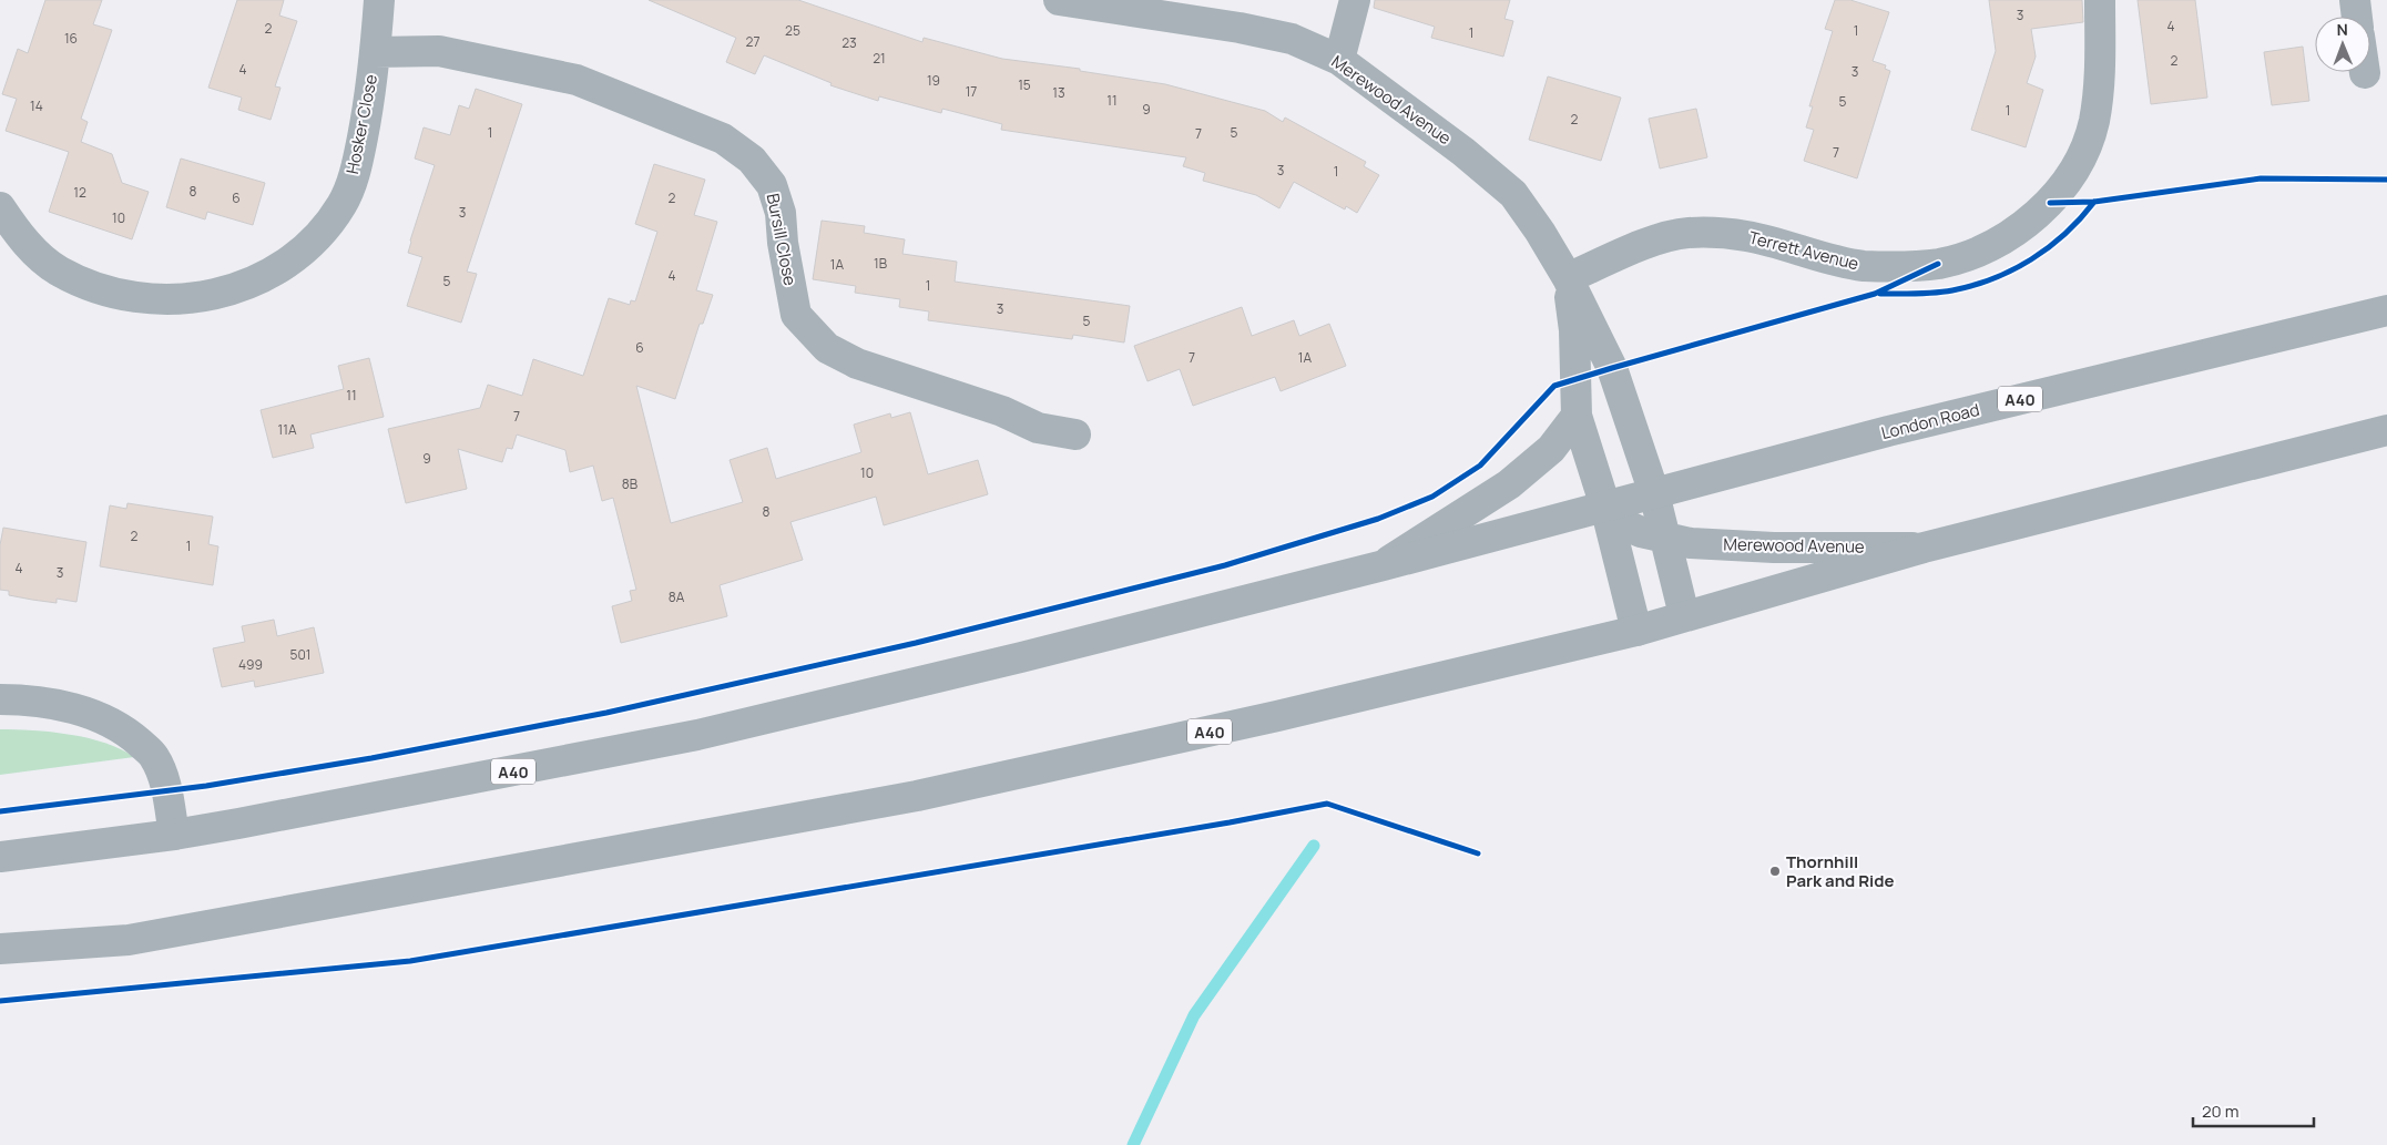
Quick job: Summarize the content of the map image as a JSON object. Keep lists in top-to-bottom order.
{
  "streets": {
    "main road": [
      "Merewood Avenue",
      "Hosker Close",
      "Bursill Close",
      "Terrett Avenue",
      "A40",
      "London Road"
    ]
  },
  "crossings": [
    ["Merewood Avenue", "Terrett Avenue"],
    ["Merewood Avenue", "A40"],
    ["Merewood Avenue", "London Road"],
    ["Hosker Close", "Bursill Close"],
    ["A40", "London Road"]
  ],
  "places": ["Thornhill Park and Ride"],
  "house_numbers": [
    "3",
    "4",
    "2",
    "25",
    "1",
    "1",
    "16",
    "27",
    "23",
    "21",
    "2",
    "4",
    "3",
    "19",
    "15",
    "17",
    "13",
    "11",
    "5",
    "14",
    "9",
    "1",
    "2",
    "1",
    "5",
    "7",
    "7",
    "3",
    "1",
    "8",
    "12",
    "6",
    "2",
    "3",
    "10",
    "1B",
    "1A",
    "4",
    "5",
    "1",
    "3",
    "5",
    "6",
    "7",
    "1A",
    "11",
    "7",
    "11A",
    "9",
    "10",
    "8B",
    "8",
    "2",
    "1",
    "4",
    "3",
    "8A",
    "501",
    "499"
  ],
  "scale_bar": "20 m",
  "north": "top"
}
